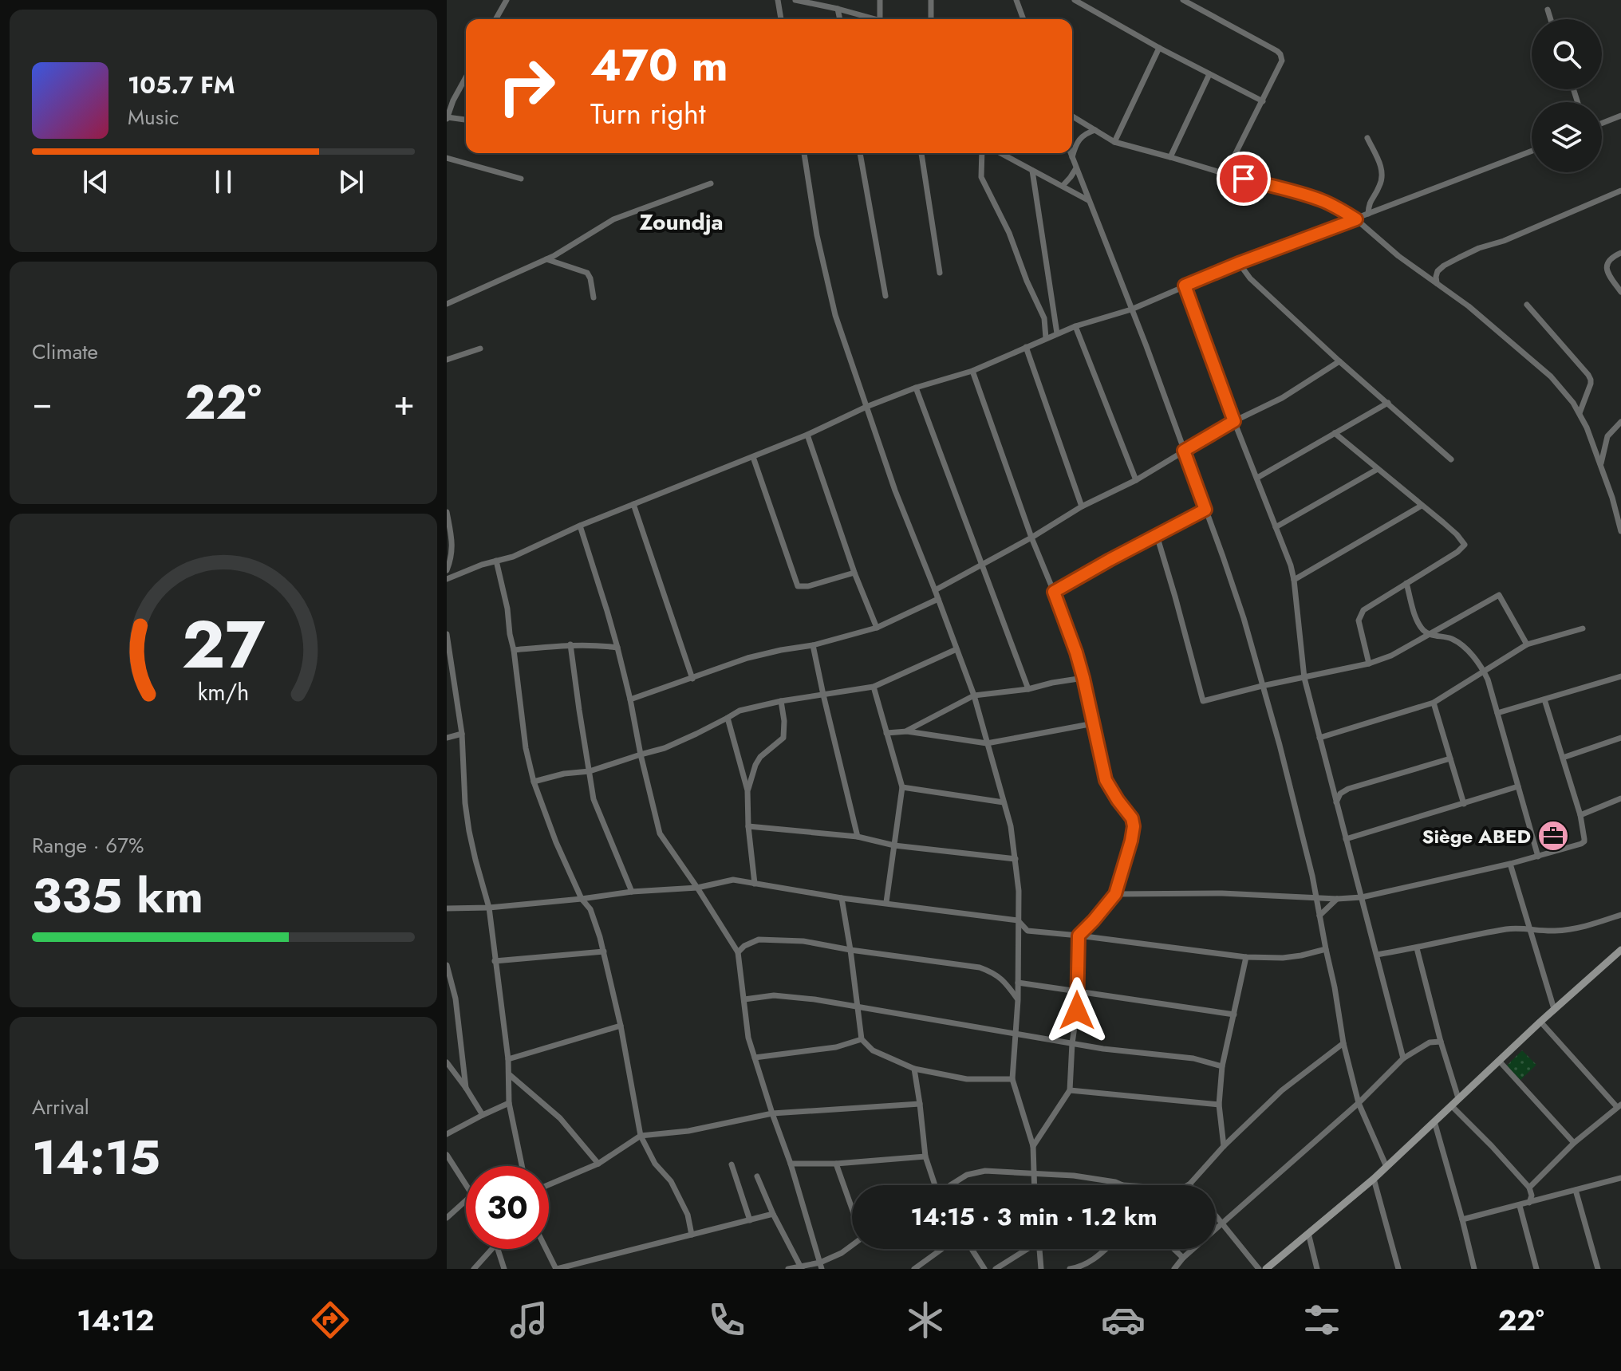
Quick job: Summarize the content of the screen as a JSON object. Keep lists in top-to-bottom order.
{
  "districts": ["Zoundja"],
  "places": {
    "office": ["Siège ABED"]
  },
  "page": {
    "turn": ["470 m", "Turn right"],
    "song": ["105.7 FM", "Music"],
    "tile": [
      "Climate",
      ["Range · 67%", "335 km"],
      ["Arrival", "14:15"]
    ],
    "heat": ["−", "22°", "+"],
    "limit": "30",
    "trip": "14:15 · 3 min · 1.2 km",
    "tabs": ["14:12", "22°"],
    "gauge": ["27", "km/h"]
  }
}
